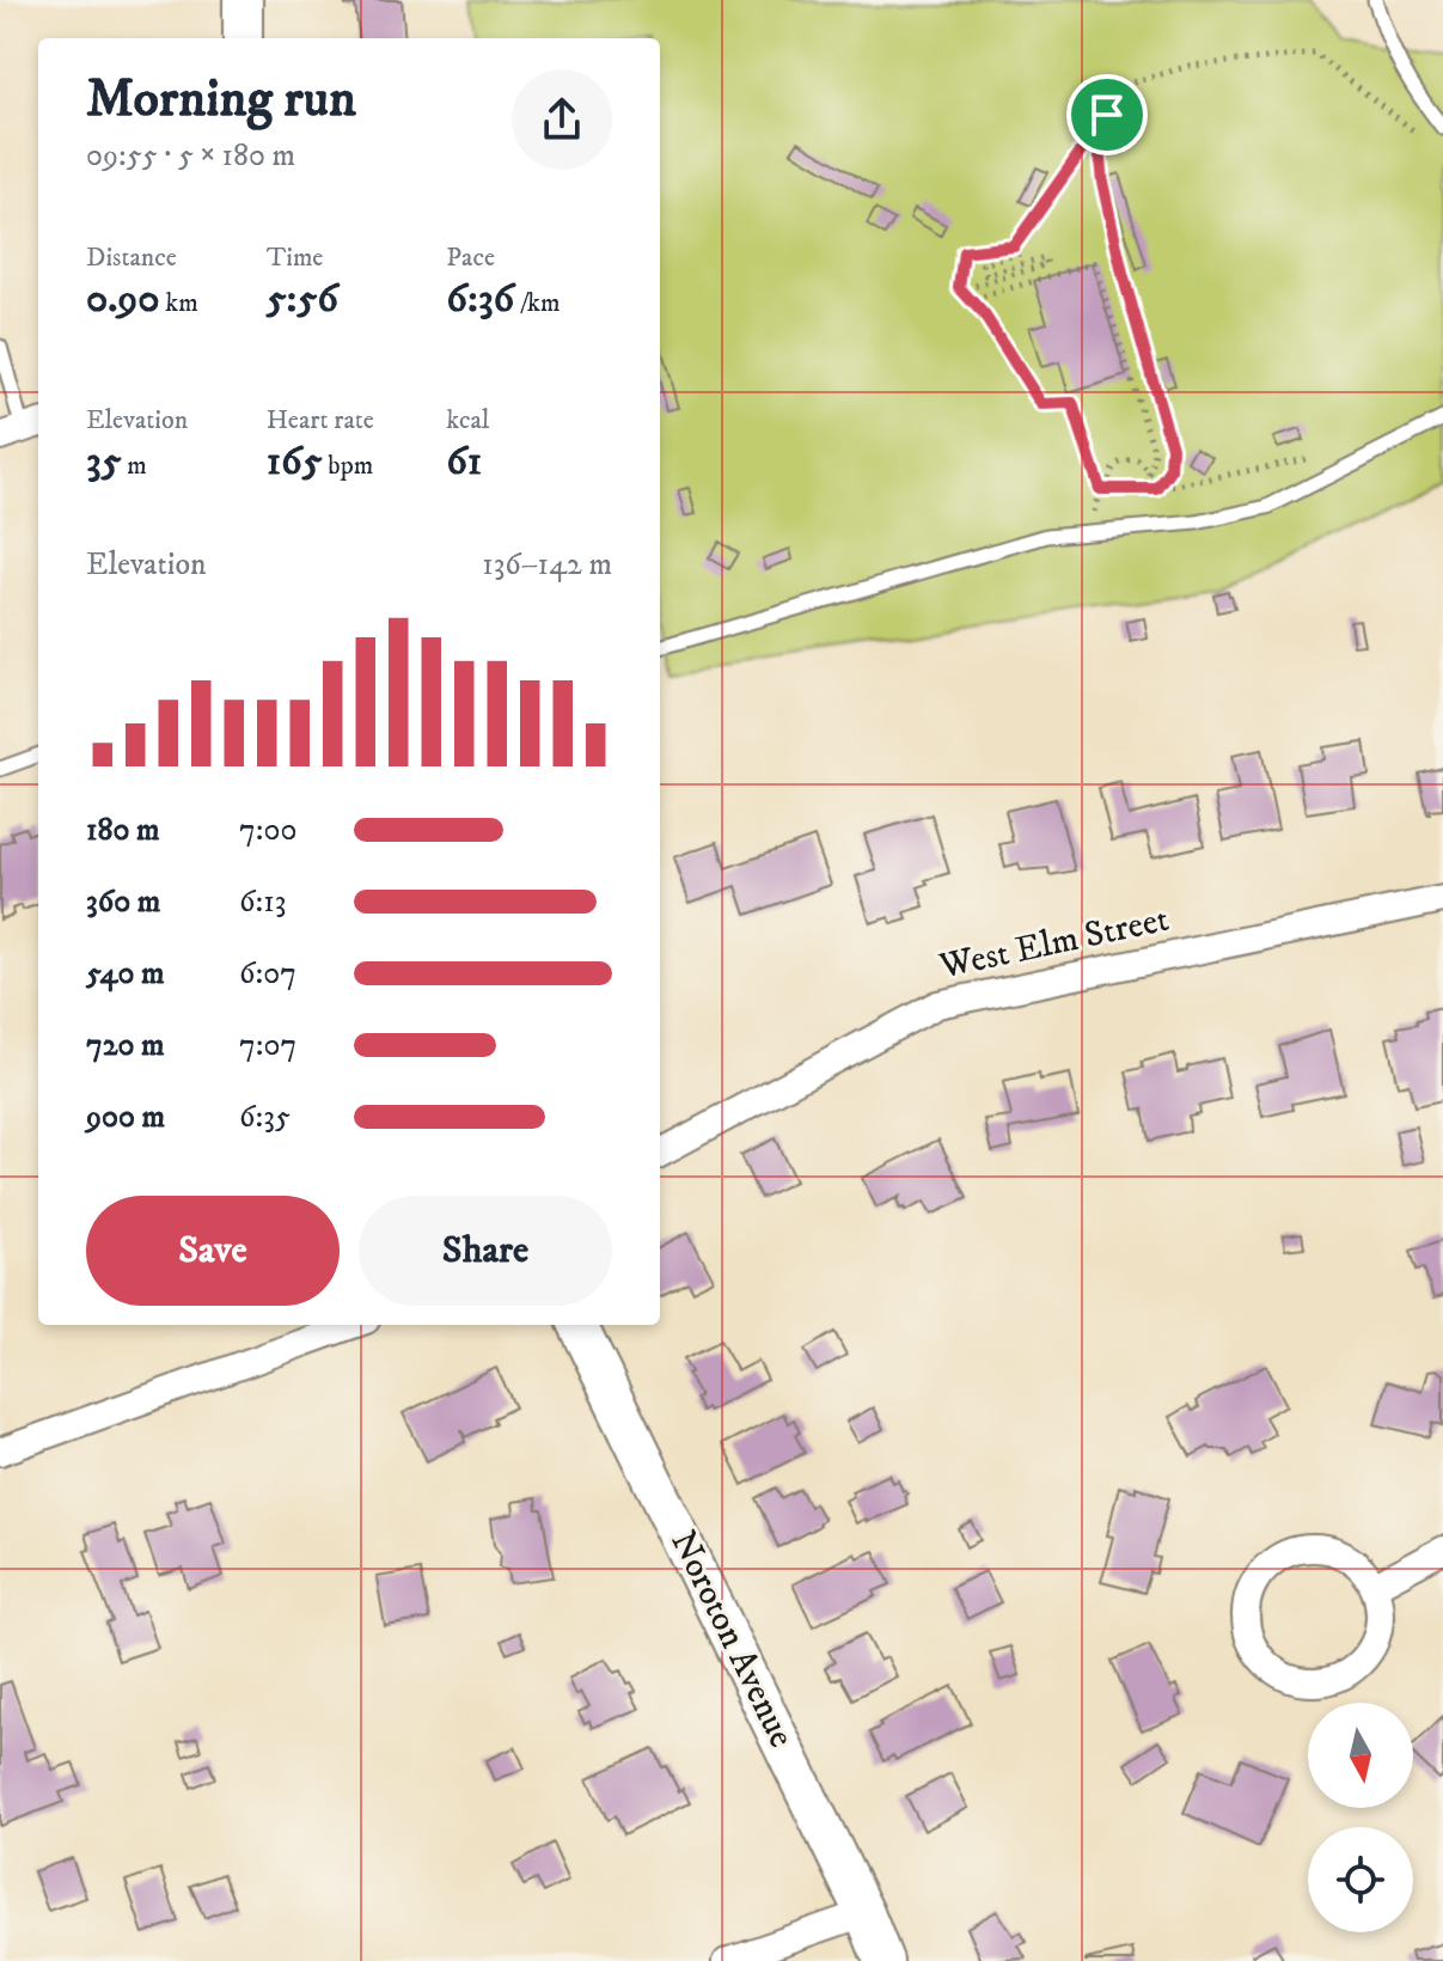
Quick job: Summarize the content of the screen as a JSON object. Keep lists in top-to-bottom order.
{
  "streets": {
    "main road": ["Noroton Avenue"],
    "street": ["West Elm Street"]
  },
  "north": "bottom",
  "page": {
    "heading": ["Morning run", "09:55 · 5 × 180 m"],
    "stats": [
      ["Distance", "0.90 km"],
      ["Time", "5:56"],
      ["Pace", "6:36 /km"],
      ["Elevation", "35 m"],
      ["Heart rate", "165 bpm"],
      ["kcal", "61"]
    ],
    "chart": ["Elevation", "136–142 m"],
    "list": [
      {
        "name": "180 m",
        "note": "7:00"
      },
      {
        "name": "360 m",
        "note": "6:13"
      },
      {
        "name": "540 m",
        "note": "6:07"
      },
      {
        "name": "720 m",
        "note": "7:07"
      },
      {
        "name": "900 m",
        "note": "6:35"
      }
    ],
    "buttons": ["Save", "Share"]
  }
}
